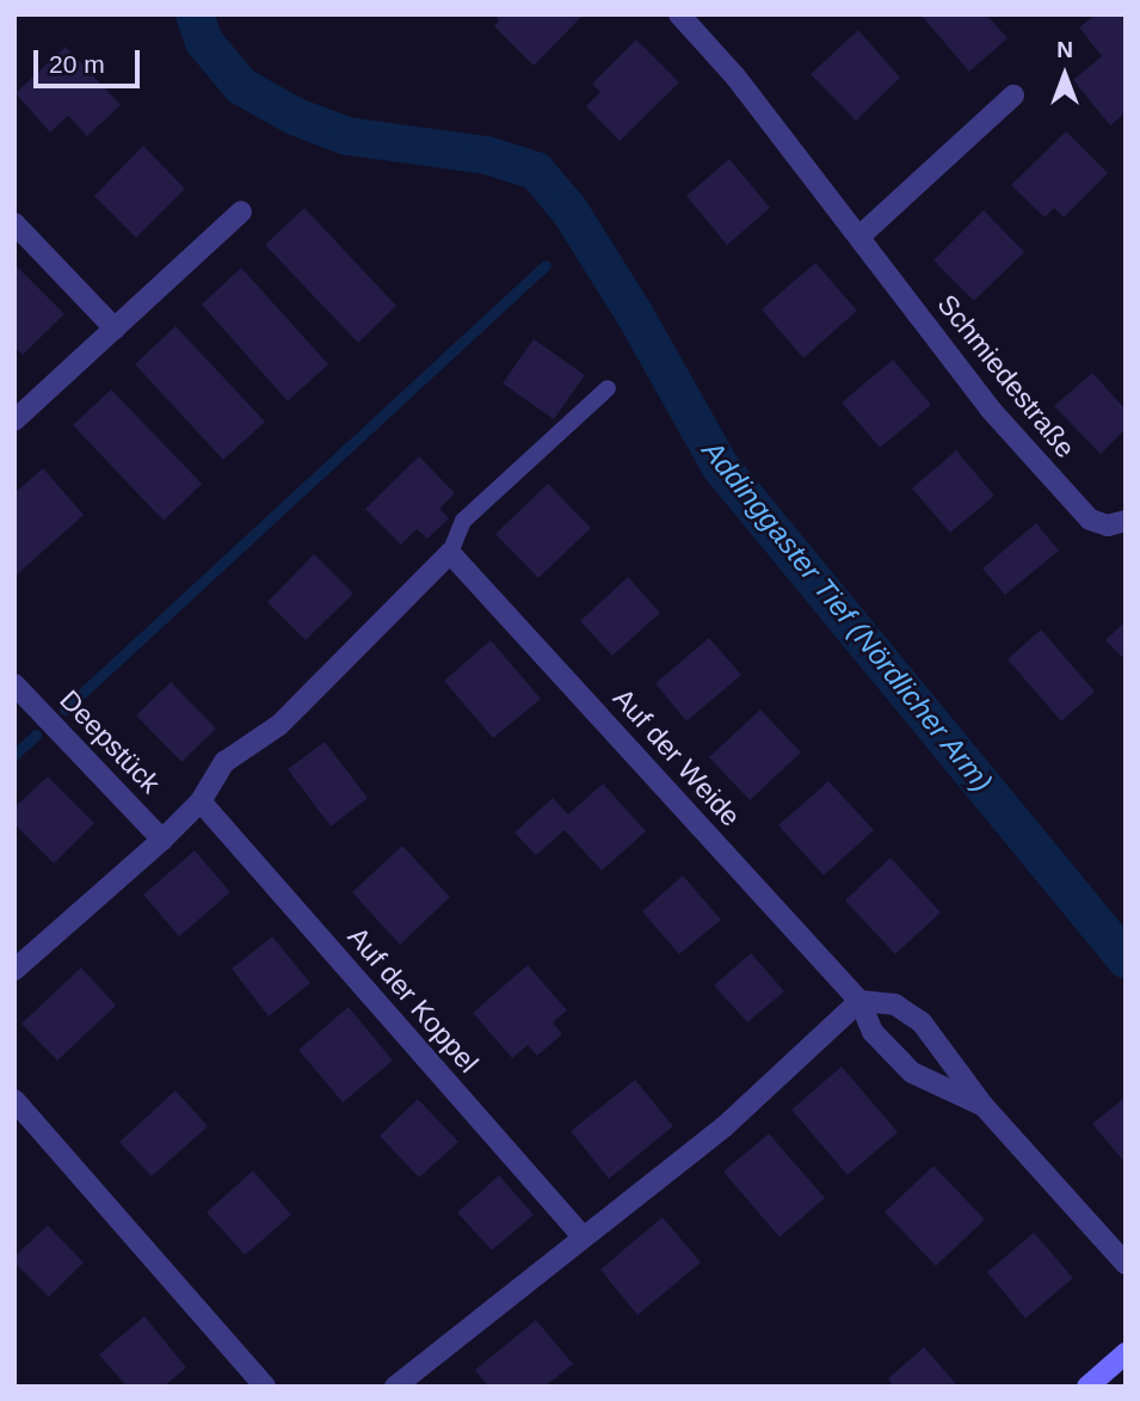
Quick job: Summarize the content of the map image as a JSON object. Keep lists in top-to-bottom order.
{
  "streets": {
    "street": [
      "Schmiedestraße",
      "Deepstück",
      "Auf der Weide",
      "Auf der Koppel"
    ]
  },
  "water": ["Addinggaster Tief (Nördlicher Arm)"],
  "scale_bar": "20 m",
  "north": "top"
}
